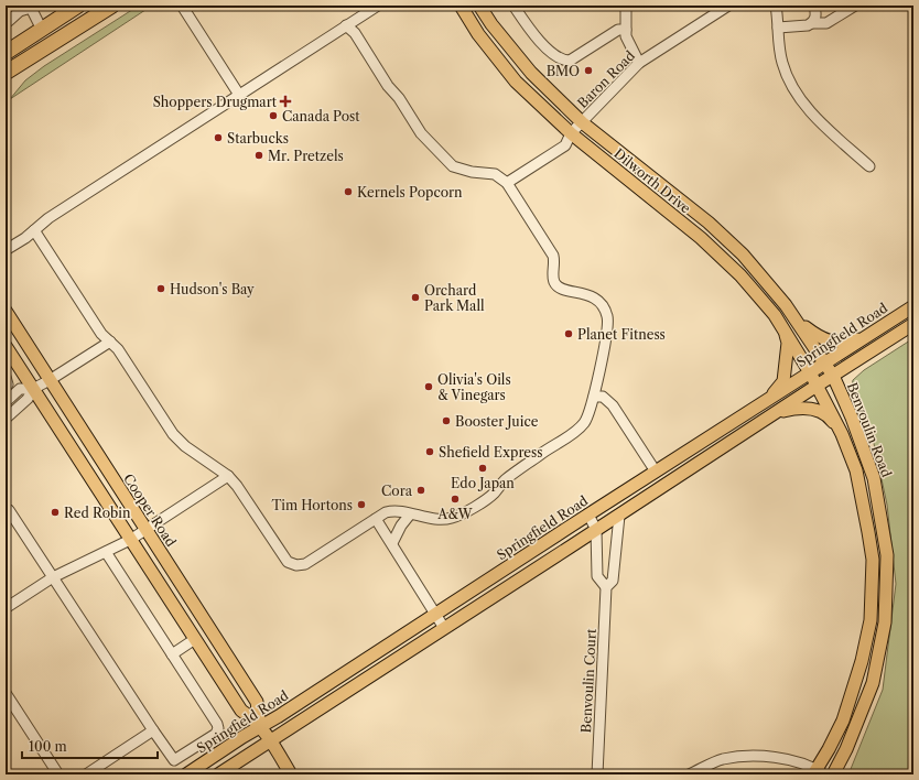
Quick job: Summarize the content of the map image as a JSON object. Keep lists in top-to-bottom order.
{
  "streets": {
    "main road": [
      "Dilworth Drive",
      "Springfield Road",
      "Benvoulin Road",
      "Cooper Road"
    ],
    "street": ["Baron Road", "Benvoulin Court"]
  },
  "crossings": [
    ["Baron Road", "Dilworth Drive"],
    ["Dilworth Drive", "Springfield Road"],
    ["Dilworth Drive", "Benvoulin Road"],
    ["Springfield Road", "Cooper Road"],
    ["Springfield Road", "Benvoulin Court"]
  ],
  "places": {
    "other": [
      "BMO",
      "Canada Post",
      "Starbucks",
      "Mr. Pretzels",
      "Kernels Popcorn",
      "Hudson's Bay",
      "Orchard Park Mall",
      "Planet Fitness",
      "Olivia's Oils & Vinegars",
      "Booster Juice",
      "Shefield Express",
      "Edo Japan",
      "Cora",
      "A&W",
      "Tim Hortons",
      "Red Robin"
    ],
    "health": ["Shoppers Drugmart"]
  },
  "scale_bar": "100 m"
}
